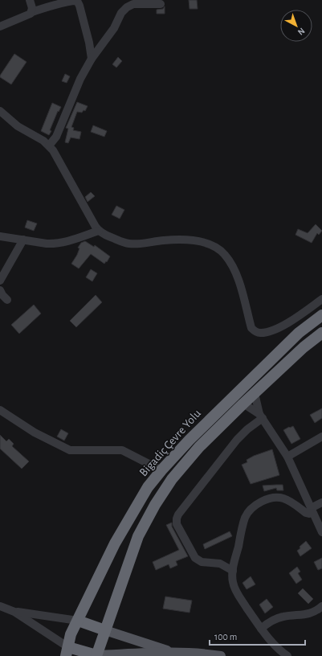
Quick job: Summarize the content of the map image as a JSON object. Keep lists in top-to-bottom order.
{
  "streets": {
    "highway": ["Bigadiç Çevre Yolu"]
  },
  "scale_bar": "100 m",
  "north": "bottom right"
}
